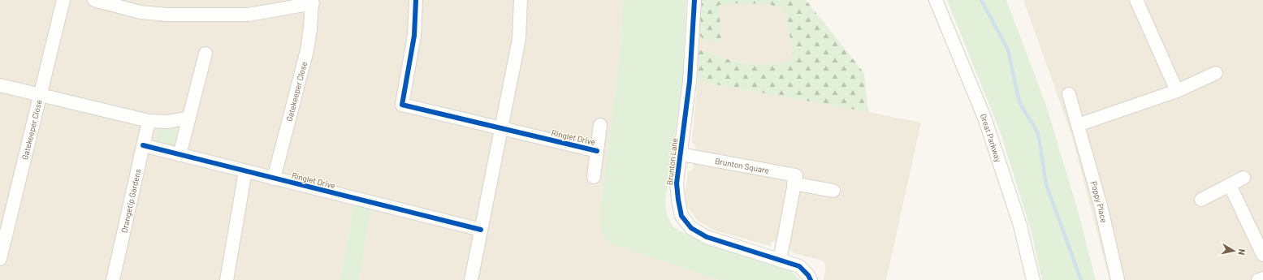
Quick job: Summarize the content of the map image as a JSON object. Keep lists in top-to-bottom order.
{
  "streets": {
    "street": [
      "Gatekeeper Close",
      "Ringlet Drive",
      "Great Parkway",
      "Brunton Lane",
      "Brunton Square",
      "Orangetip Gardens",
      "Poppy Place"
    ]
  },
  "crossings": [
    ["Gatekeeper Close", "Ringlet Drive"],
    ["Ringlet Drive", "Orangetip Gardens"],
    ["Brunton Lane", "Brunton Square"]
  ],
  "north": "right"
}
